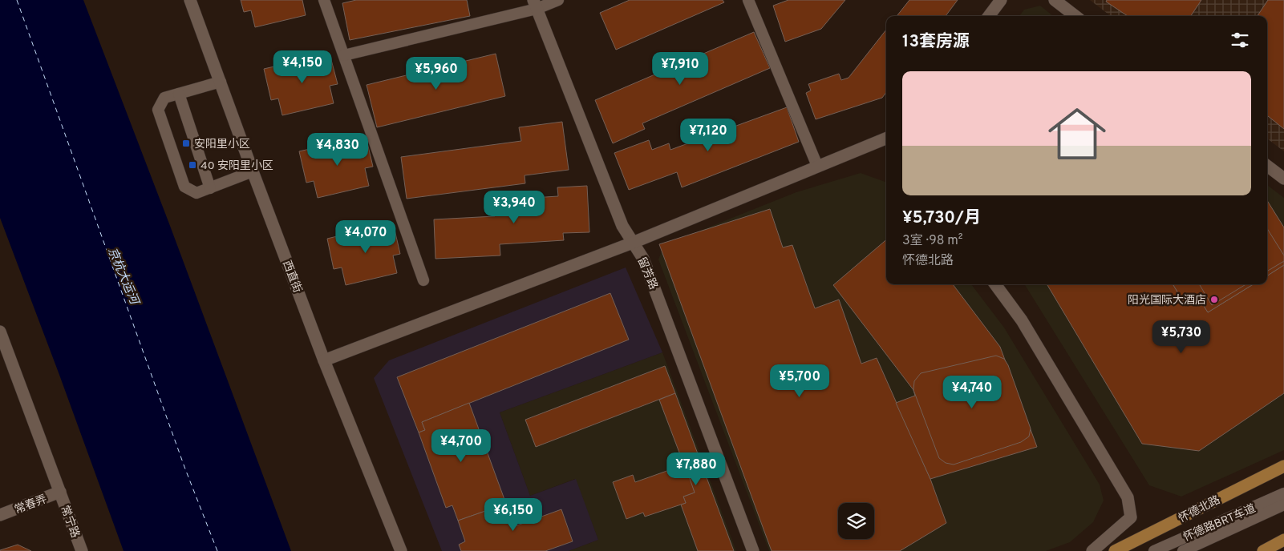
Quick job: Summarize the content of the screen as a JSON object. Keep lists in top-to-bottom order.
{
  "streets": {
    "main road": ["怀德北路"],
    "street": [
      "留芳路",
      "西直街",
      "常春弄",
      "常宁路"
    ],
    "lane": ["怀德路BRT车道"]
  },
  "crossings": [
    ["常春弄", "常宁路"]
  ],
  "water": ["京杭大运河"],
  "places": {
    "transit": ["安阳里小区", "40 安阳里小区"],
    "other": ["阳光国际大酒店"]
  },
  "page": {
    "heading": "13套房源",
    "price": [
      "¥4,150",
      "¥7,910",
      "¥5,960",
      "¥7,120",
      "¥4,830",
      "¥3,940",
      "¥4,070",
      "¥5,730",
      "¥5,700",
      "¥4,740",
      "¥4,700",
      "¥7,880",
      "¥6,150"
    ],
    "list": [
      {
        "name": "¥5,730/月",
        "note": "3室 · 98 m² · 怀德北路"
      }
    ]
  }
}
